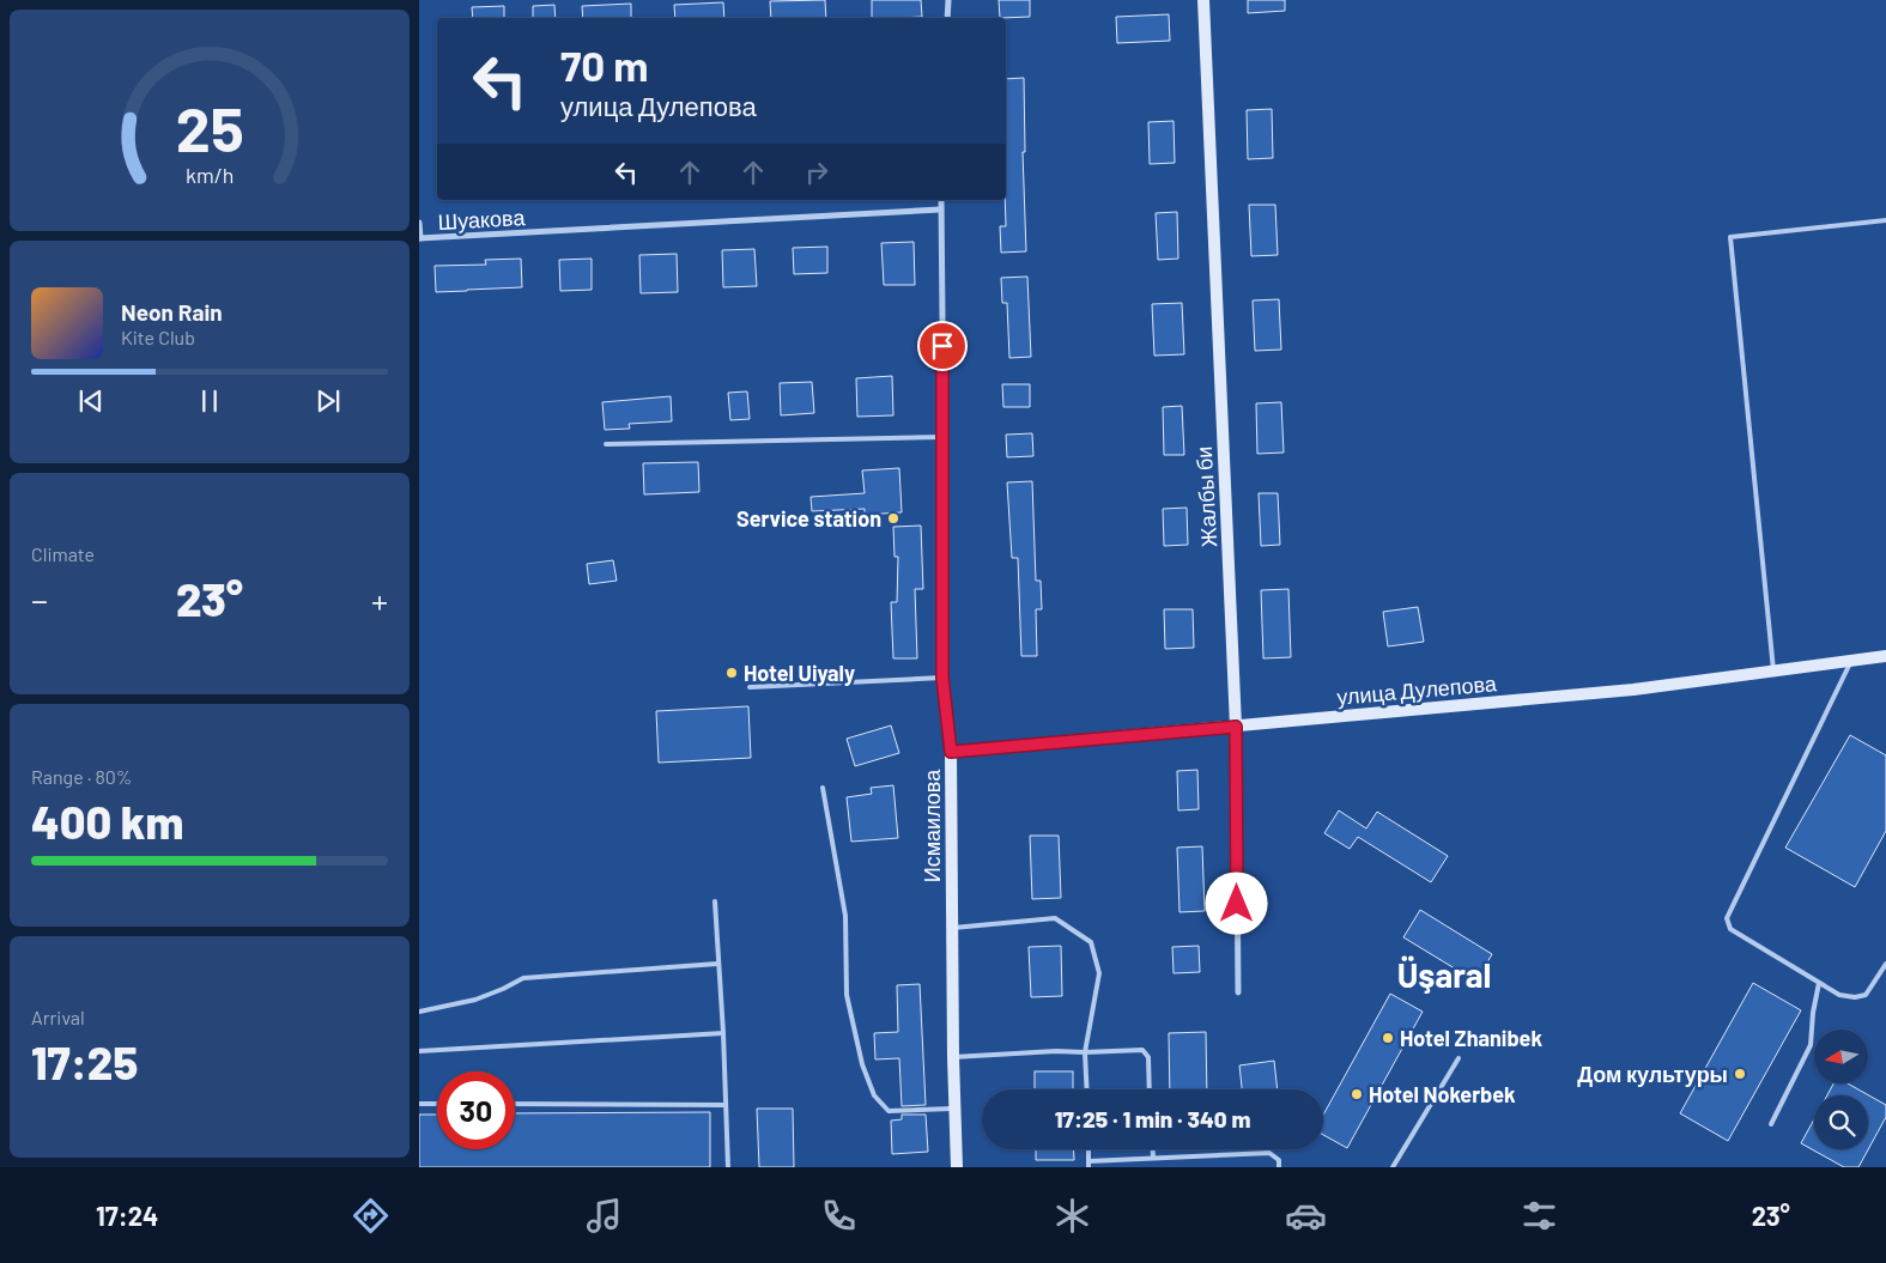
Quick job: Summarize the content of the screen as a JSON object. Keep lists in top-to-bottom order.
{
  "streets": {
    "street": [
      "Шуакова",
      "Жалбы би",
      "улица Дулепова",
      "Исмаилова"
    ]
  },
  "crossings": [
    ["Шуакова", "Исмаилова"],
    ["Жалбы би", "улица Дулепова"],
    ["улица Дулепова", "Исмаилова"]
  ],
  "districts": ["Üşaral"],
  "places": [
    "Service station",
    "Hotel Uiyaly",
    "Hotel Zhanibek",
    "Дом культуры",
    "Hotel Nokerbek"
  ],
  "north": "left",
  "page": {
    "turn": ["70 m", "улица Дулепова"],
    "song": ["Neon Rain", "Kite Club"],
    "tile": [
      "Climate",
      ["Range · 80%", "400 km"],
      ["Arrival", "17:25"]
    ],
    "heat": ["−", "23°", "+"],
    "limit": "30",
    "trip": "17:25 · 1 min · 340 m",
    "tabs": ["17:24", "23°"],
    "gauge": ["25", "km/h"]
  }
}
